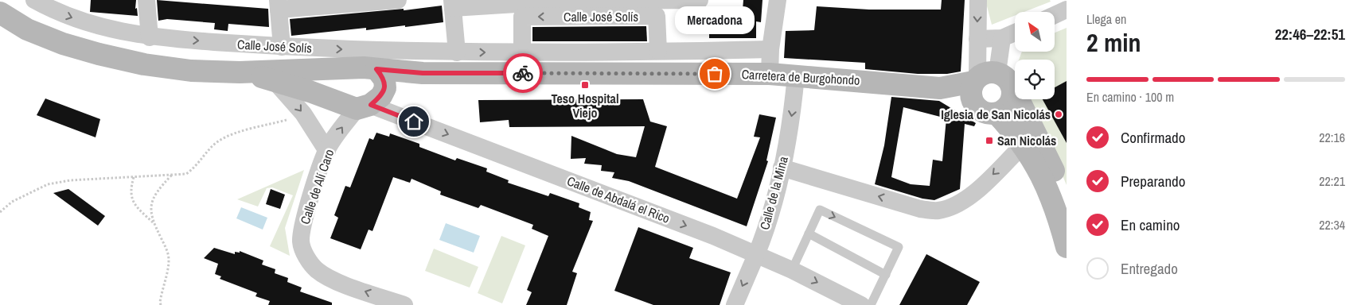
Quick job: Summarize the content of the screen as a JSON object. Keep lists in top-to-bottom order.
{
  "streets": {
    "main road": ["Carretera de Burgohondo"],
    "street": [
      "Calle José Solís",
      "Calle de Alí Caro",
      "Calle de la Mina",
      "Calle de Abdalá el Rico"
    ]
  },
  "crossings": [
    ["Carretera de Burgohondo", "Calle de Alí Caro"],
    ["Carretera de Burgohondo", "Calle de la Mina"],
    ["Carretera de Burgohondo", "Calle de Abdalá el Rico"],
    ["Calle de Alí Caro", "Calle de Abdalá el Rico"],
    ["Calle de la Mina", "Calle de Abdalá el Rico"]
  ],
  "one_way": ["Calle de la Mina", "Calle de Abdalá el Rico"],
  "places": {
    "other": ["Mercadona", "Iglesia de San Nicolás"],
    "transit": ["Teso Hospital Viejo", "San Nicolás"]
  },
  "north": "top left",
  "page": {
    "heading": ["2 min", "Llega en", "22:46–22:51"],
    "bubble": "Mercadona",
    "bar": "En camino · 100 m",
    "list": [
      ["Confirmado", "22:16"],
      ["Preparando", "22:21"],
      ["En camino", "22:34"],
      "Entregado"
    ]
  }
}
